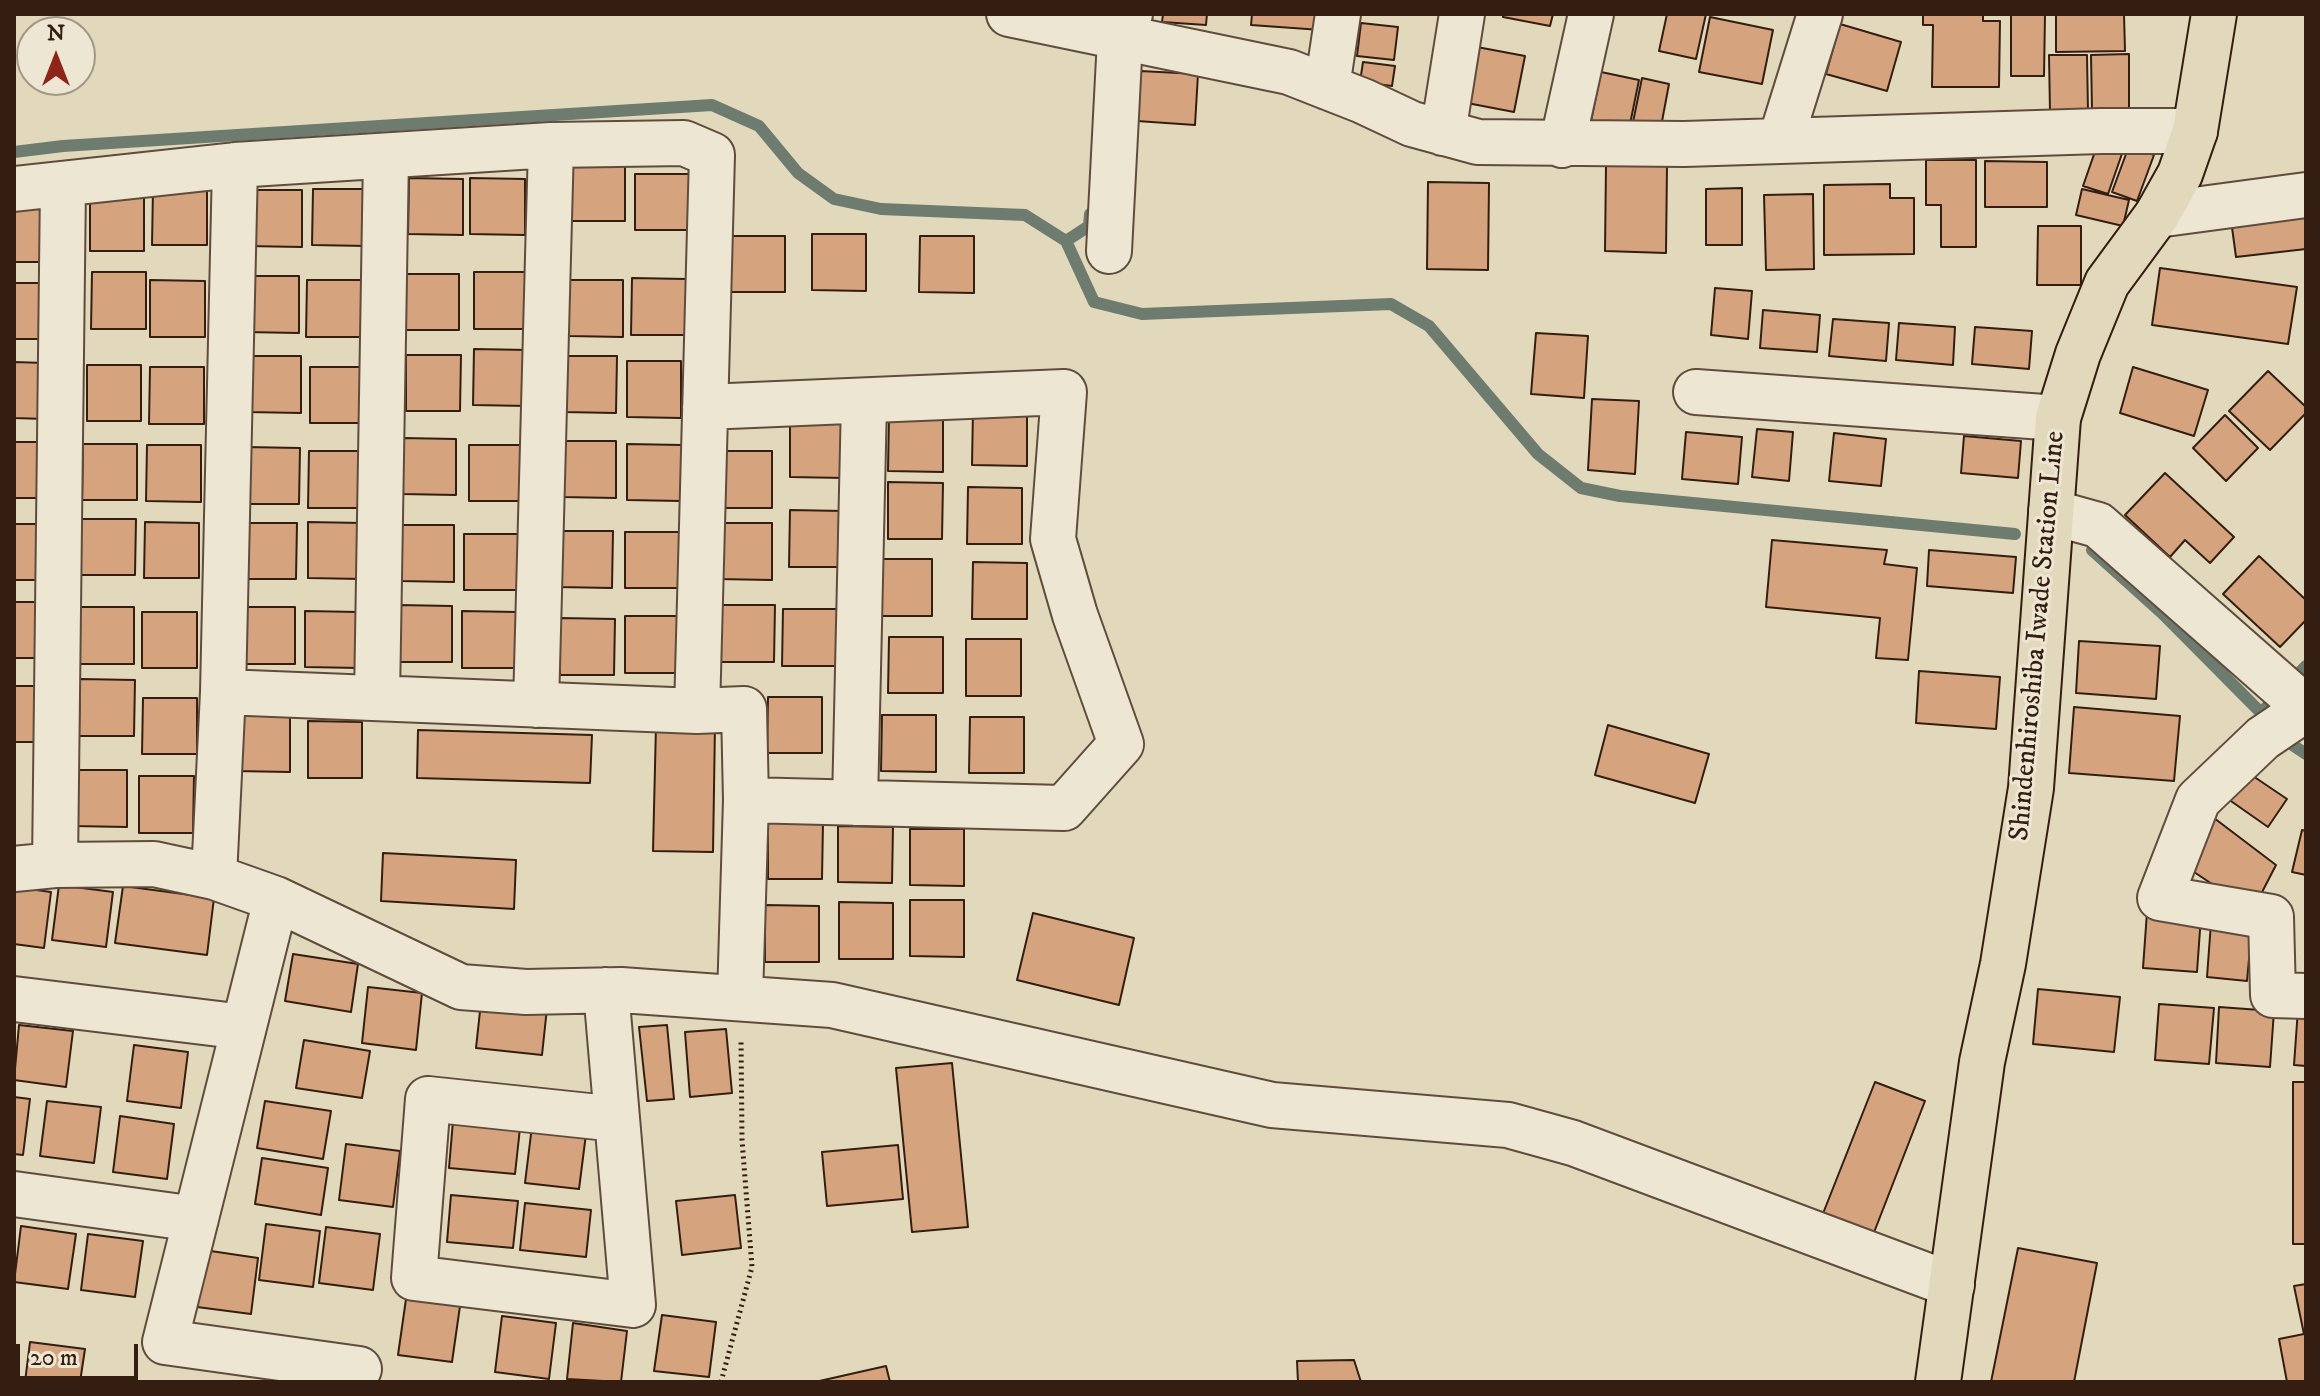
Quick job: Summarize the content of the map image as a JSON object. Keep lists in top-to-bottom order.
{
  "streets": {
    "main road": ["Shindenhiroshiba Iwade Station Line"]
  },
  "scale_bar": "20 m",
  "north": "top"
}
